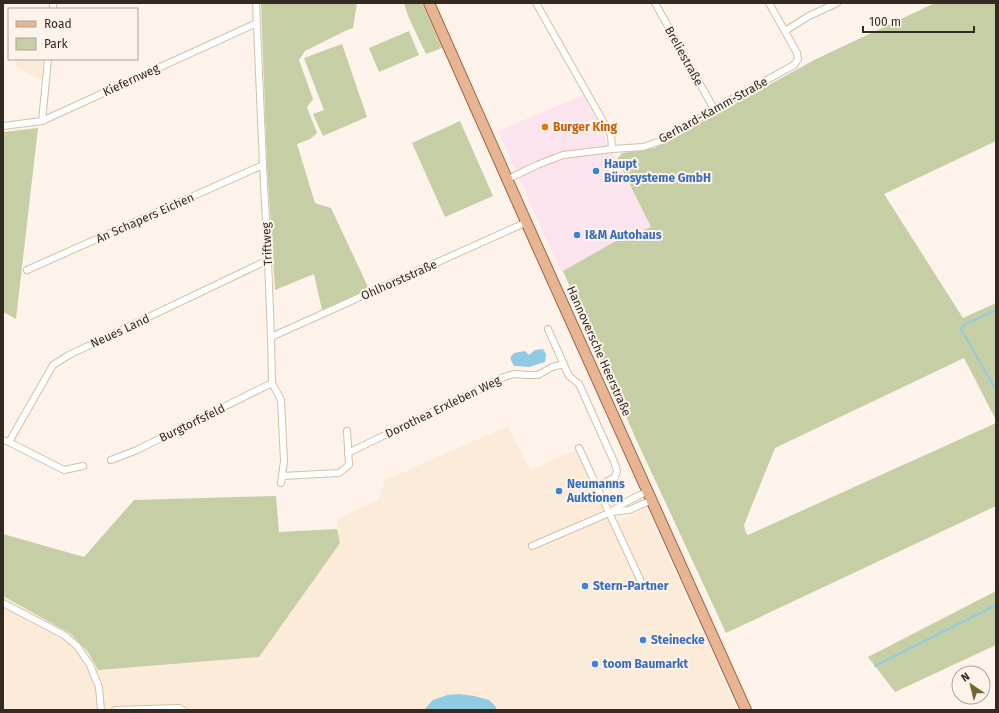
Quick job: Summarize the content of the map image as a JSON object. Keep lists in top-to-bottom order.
{
  "streets": {
    "main road": ["Hannoversche Heerstraße"],
    "street": [
      "Breliestraße",
      "Kiefernweg",
      "Gerhard-Kamm-Straße",
      "An Schapers Eichen",
      "Triftweg",
      "Ohlhorststraße",
      "Neues Land",
      "Dorothea Erxleben Weg",
      "Burgtorfsfeld"
    ]
  },
  "crossings": [
    ["Breliestraße", "Gerhard-Kamm-Straße"],
    ["Kiefernweg", "Triftweg"],
    ["Gerhard-Kamm-Straße", "Hannoversche Heerstraße"],
    ["An Schapers Eichen", "Triftweg"],
    ["Triftweg", "Ohlhorststraße"],
    ["Triftweg", "Neues Land"],
    ["Triftweg", "Burgtorfsfeld"],
    ["Ohlhorststraße", "Hannoversche Heerstraße"]
  ],
  "places": [
    "Burger King",
    "Haupt Bürosysteme GmbH",
    "I&M Autohaus",
    "Neumanns Auktionen",
    "Stern-Partner",
    "Steinecke",
    "toom Baumarkt"
  ],
  "legend": ["Road", "Park"],
  "scale_bar": "100 m",
  "north": "top left"
}
